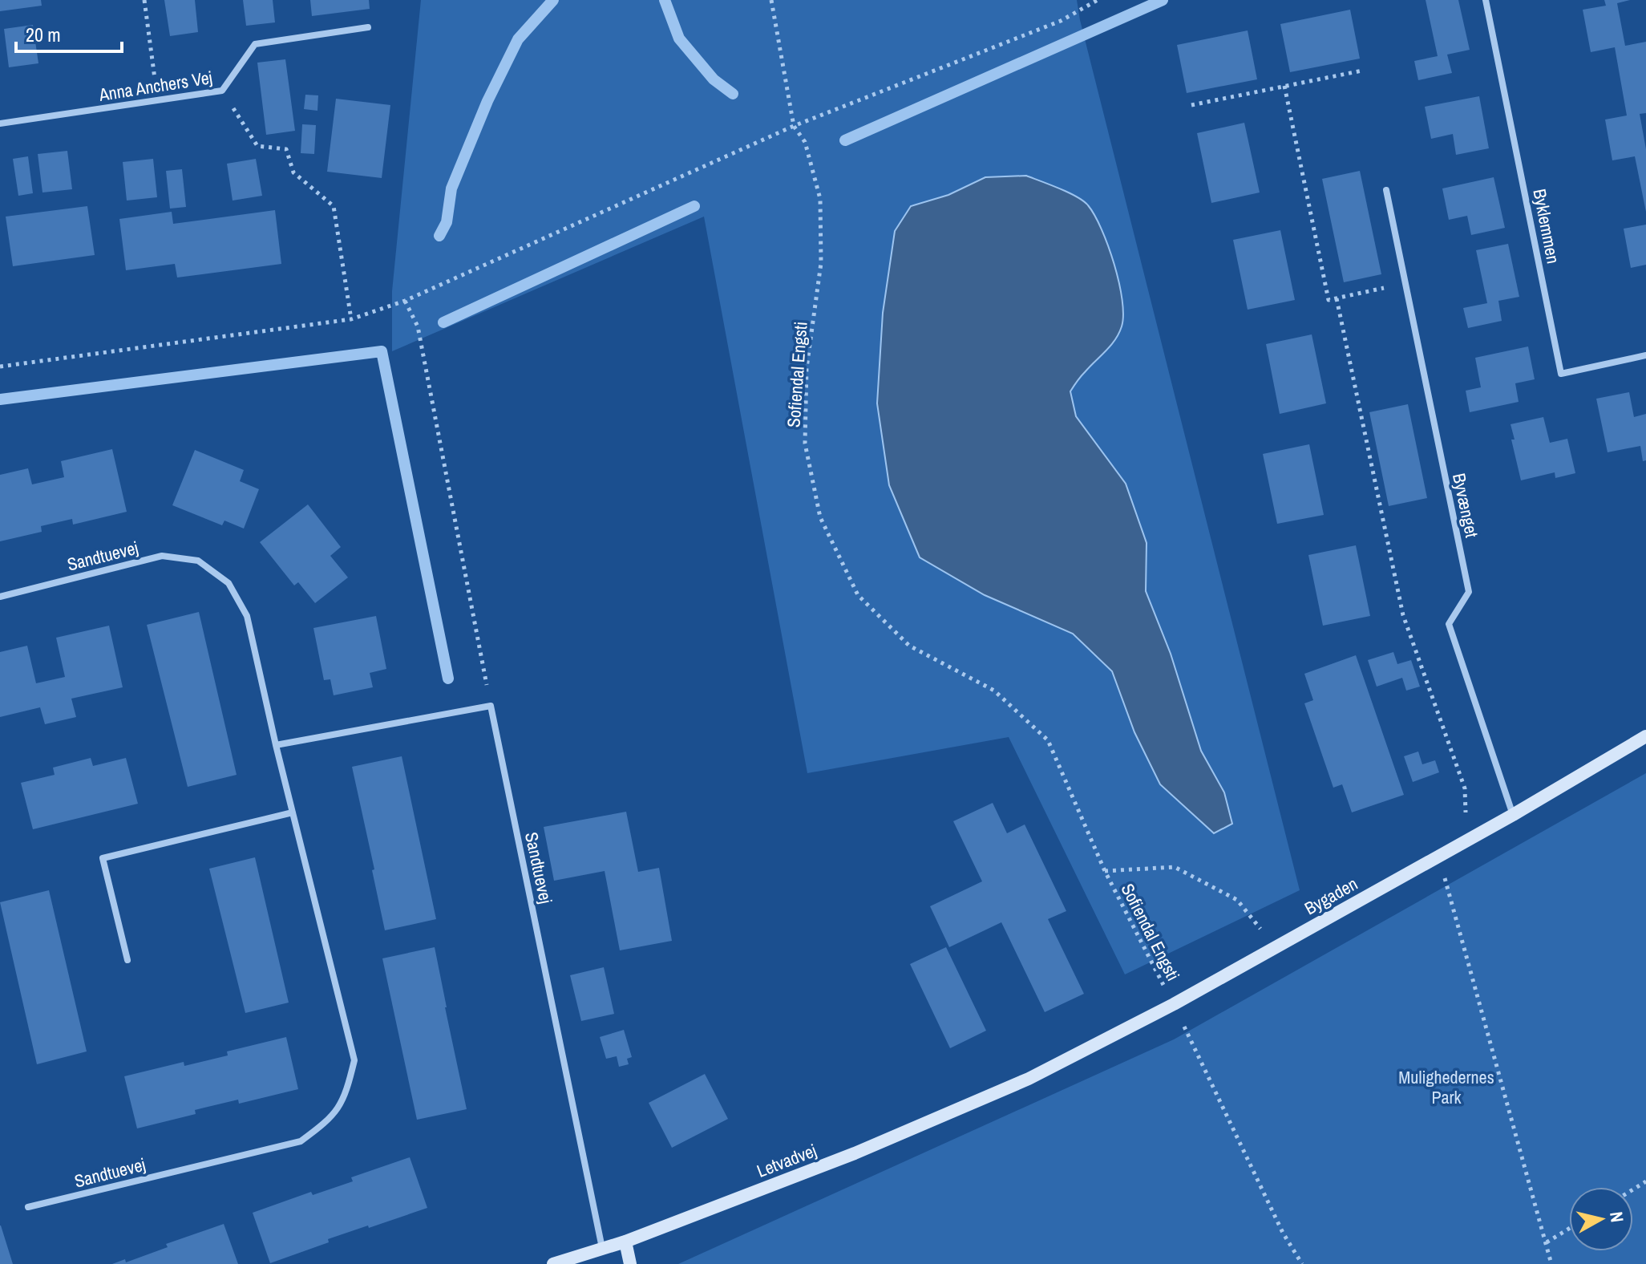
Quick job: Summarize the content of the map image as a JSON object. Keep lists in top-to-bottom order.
{
  "streets": {
    "street": [
      "Anna Anchers Vej",
      "Byklemmen",
      "Byvænget",
      "Sandtuevej",
      "Bygaden",
      "Letvadvej"
    ],
    "path": ["Sofiendal Engsti"]
  },
  "crossings": [
    ["Sofiendal Engsti", "Bygaden"],
    ["Byvænget", "Bygaden"],
    ["Sandtuevej", "Letvadvej"],
    ["Bygaden", "Letvadvej"]
  ],
  "parks": ["Mulighedernes Park"],
  "scale_bar": "20 m",
  "north": "right"
}
